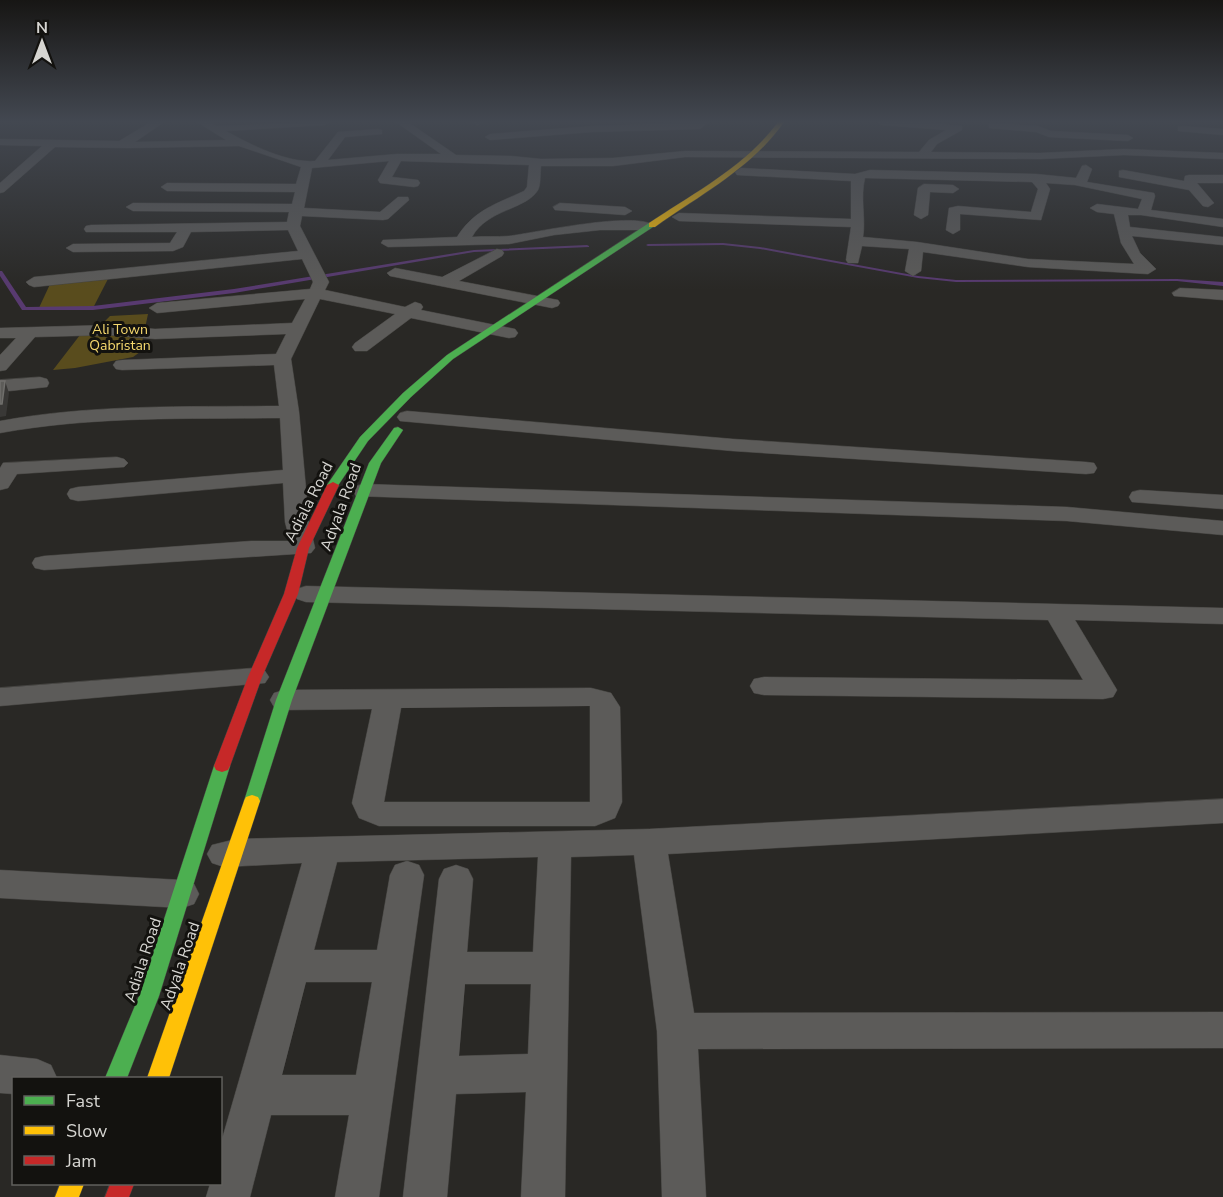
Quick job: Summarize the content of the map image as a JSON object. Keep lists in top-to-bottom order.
{
  "streets": {
    "main road": ["Adiala Road", "Adyala Road"]
  },
  "parks": ["Ali Town Qabristan"],
  "legend": ["Fast", "Slow", "Jam"],
  "north": "top"
}
